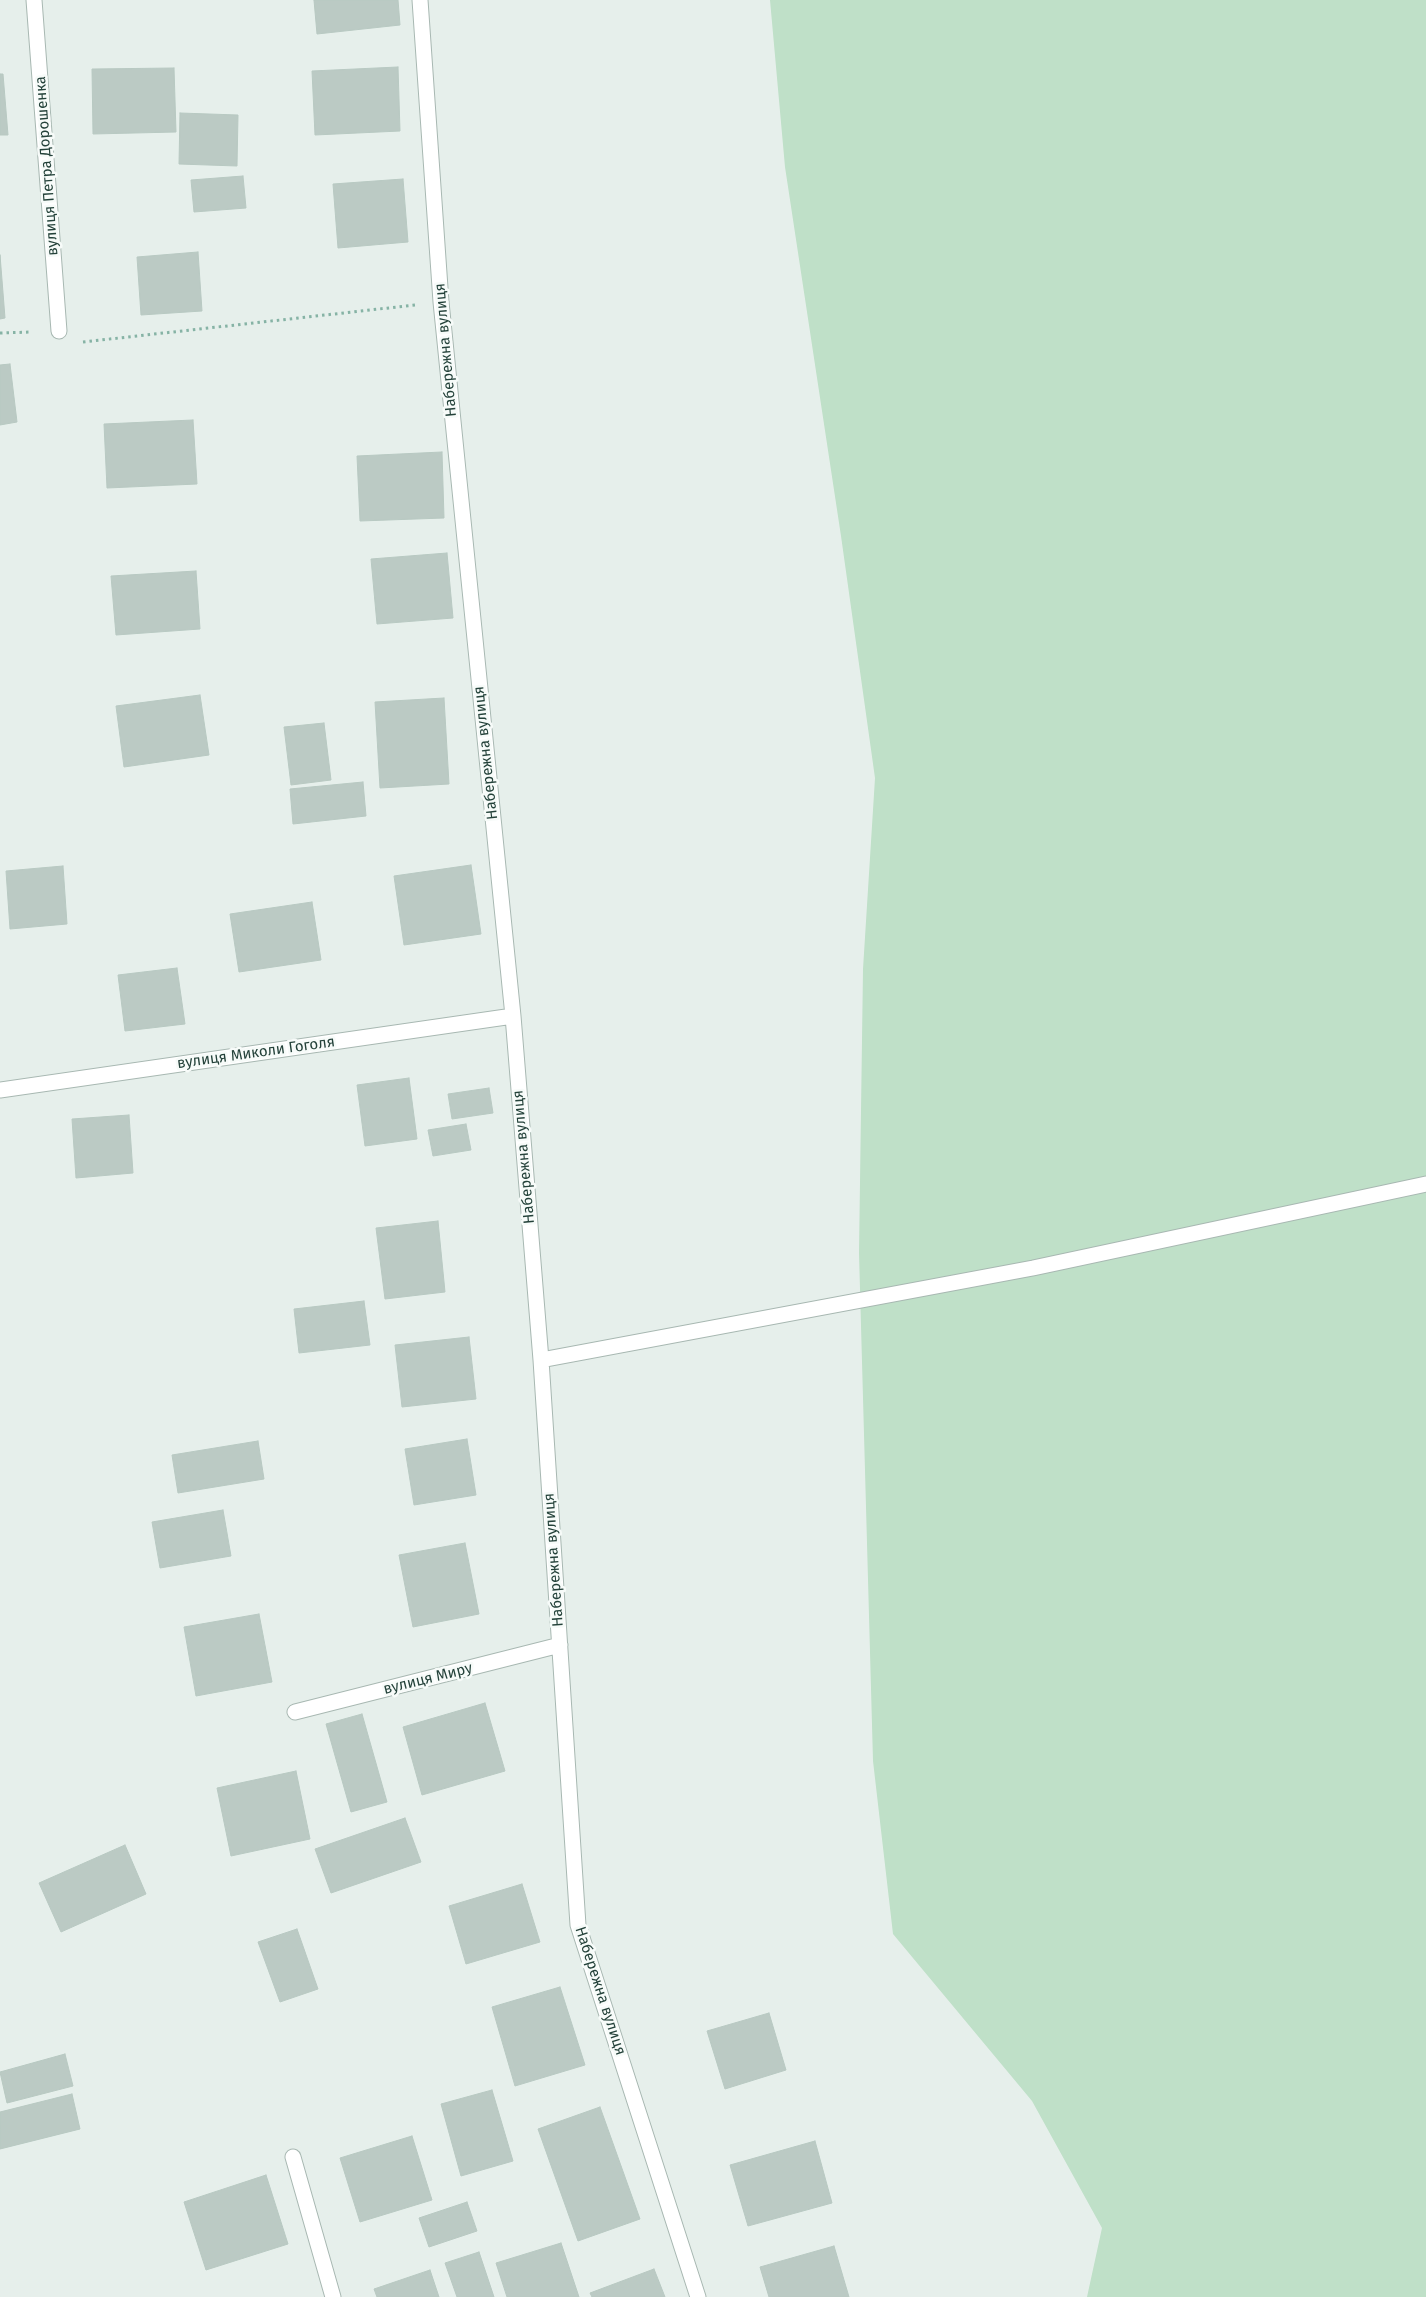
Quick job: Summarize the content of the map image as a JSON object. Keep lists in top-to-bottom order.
{
  "streets": {
    "street": [
      "вулиця Петра Дорошенка",
      "Набережна вулиця",
      "вулиця Миколи Гоголя",
      "вулиця Миру"
    ]
  },
  "crossings": [
    ["Набережна вулиця", "вулиця Миколи Гоголя"],
    ["Набережна вулиця", "вулиця Миру"]
  ]
}
